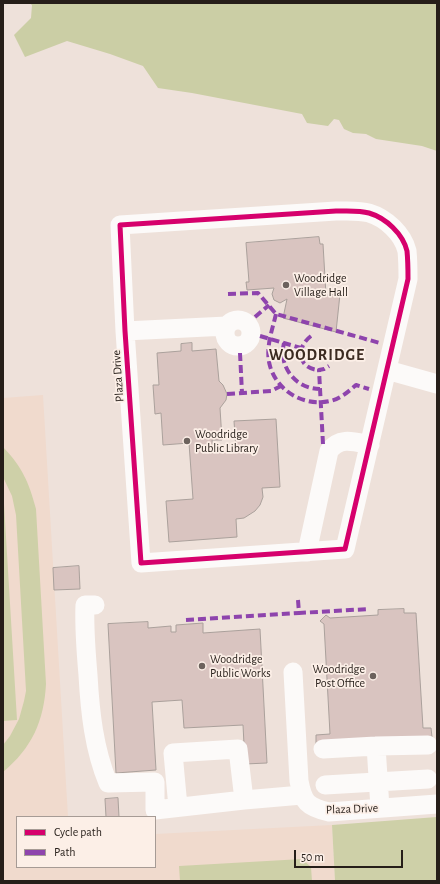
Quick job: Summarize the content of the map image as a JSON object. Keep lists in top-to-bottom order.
{
  "streets": {
    "street": ["Plaza Drive"]
  },
  "districts": ["WOODRIDGE"],
  "places": [
    "Woodridge Village Hall",
    "Woodridge Public Library",
    "Woodridge Public Works",
    "Woodridge Post Office"
  ],
  "legend": ["Cycle path", "Path"],
  "scale_bar": "50 m"
}
